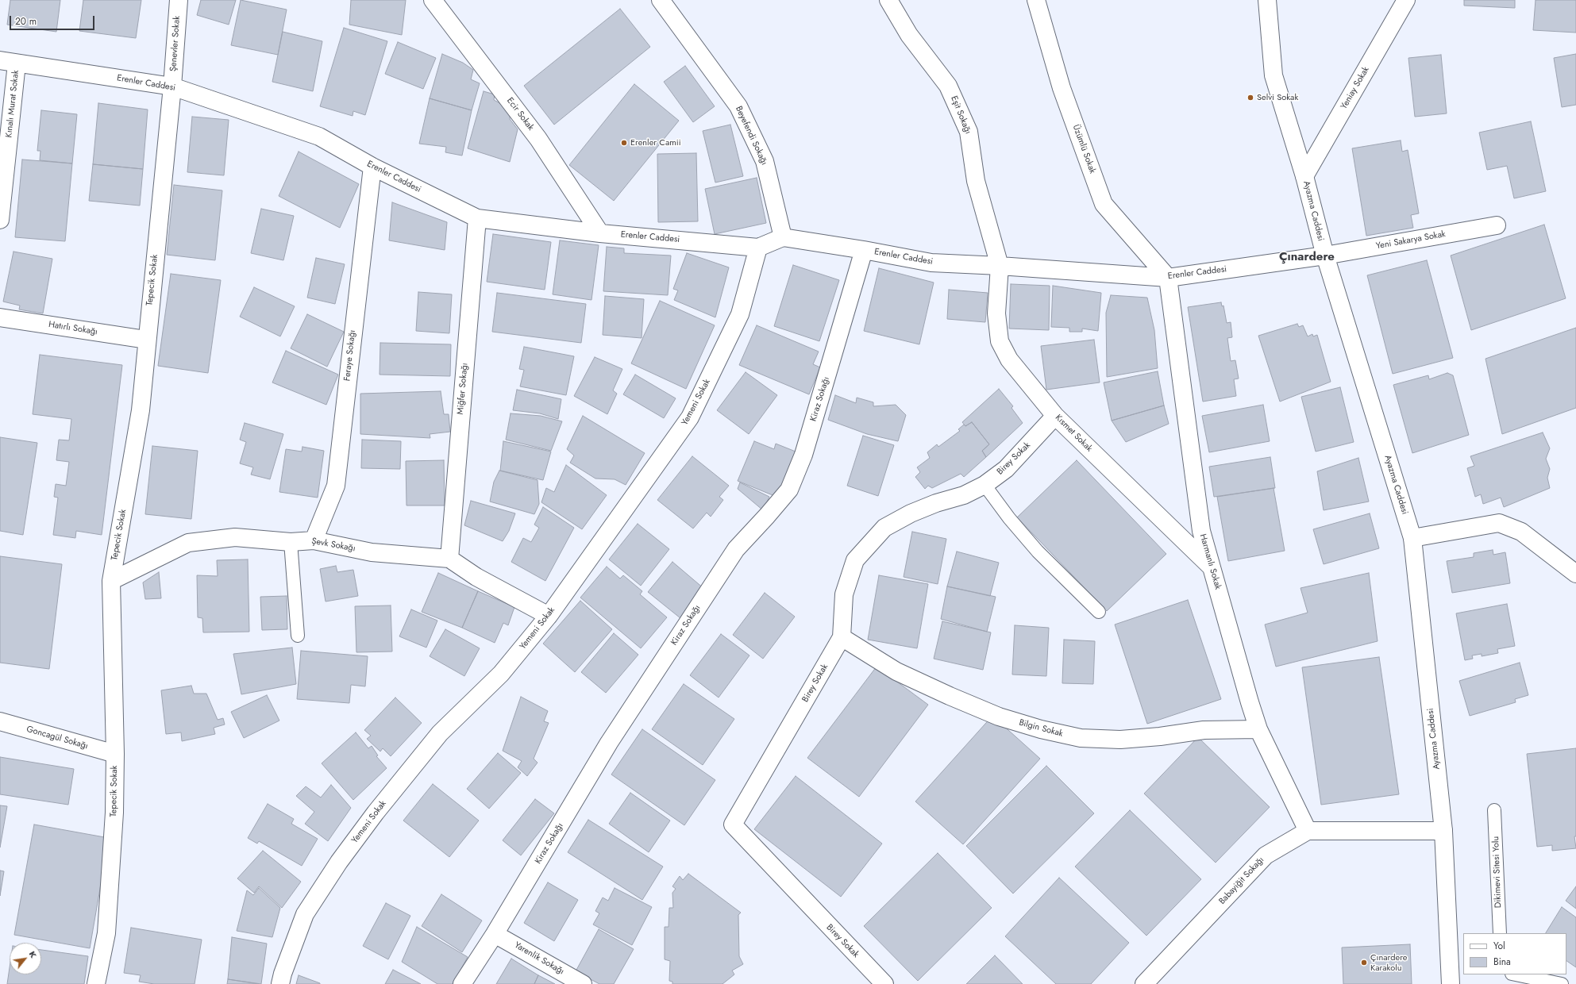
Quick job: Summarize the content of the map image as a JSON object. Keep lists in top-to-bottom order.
{
  "streets": {
    "street": [
      "Şenevler Sokak",
      "Erenler Caddesi",
      "Yeniay Sokak",
      "Kınalı Murat Sokak",
      "Ecir Sokak",
      "Eşit Sokağı",
      "Beyefendi Sokağı",
      "Üzümlü Sokak",
      "Ayazma Caddesi",
      "Yeni Sakarya Sokak",
      "Tepecik Sokak",
      "Hatırlı Sokağı",
      "Feraye Sokağı",
      "Miğfer Sokağı",
      "Kiraz Sokağı",
      "Yemeni Sokak",
      "Kısmet Sokak",
      "Birey Sokak",
      "Şevk Sokağı",
      "Harmanlı Sokak",
      "Bilgin Sokak",
      "Goncagül Sokağı",
      "Babayiğit Sokağı",
      "Yarenlik Sokağı"
    ],
    "lane": ["Dikimevi Sitesi Yolu"]
  },
  "crossings": [
    ["Şenevler Sokak", "Erenler Caddesi"],
    ["Şenevler Sokak", "Tepecik Sokak"],
    ["Erenler Caddesi", "Kınalı Murat Sokak"],
    ["Erenler Caddesi", "Ecir Sokak"],
    ["Erenler Caddesi", "Eşit Sokağı"],
    ["Erenler Caddesi", "Beyefendi Sokağı"],
    ["Erenler Caddesi", "Üzümlü Sokak"],
    ["Erenler Caddesi", "Ayazma Caddesi"],
    ["Erenler Caddesi", "Yeni Sakarya Sokak"],
    ["Erenler Caddesi", "Tepecik Sokak"],
    ["Erenler Caddesi", "Feraye Sokağı"],
    ["Erenler Caddesi", "Miğfer Sokağı"],
    ["Erenler Caddesi", "Kiraz Sokağı"],
    ["Erenler Caddesi", "Yemeni Sokak"],
    ["Erenler Caddesi", "Kısmet Sokak"],
    ["Erenler Caddesi", "Harmanlı Sokak"],
    ["Yeniay Sokak", "Ayazma Caddesi"],
    ["Eşit Sokağı", "Kısmet Sokak"],
    ["Üzümlü Sokak", "Harmanlı Sokak"],
    ["Ayazma Caddesi", "Yeni Sakarya Sokak"],
    ["Tepecik Sokak", "Hatırlı Sokağı"],
    ["Tepecik Sokak", "Şevk Sokağı"],
    ["Tepecik Sokak", "Goncagül Sokağı"],
    ["Feraye Sokağı", "Şevk Sokağı"],
    ["Miğfer Sokağı", "Şevk Sokağı"],
    ["Kiraz Sokağı", "Yarenlik Sokağı"],
    ["Yemeni Sokak", "Şevk Sokağı"],
    ["Kısmet Sokak", "Birey Sokak"],
    ["Kısmet Sokak", "Harmanlı Sokak"],
    ["Birey Sokak", "Bilgin Sokak"],
    ["Harmanlı Sokak", "Bilgin Sokak"],
    ["Harmanlı Sokak", "Babayiğit Sokağı"]
  ],
  "districts": ["Çınardere"],
  "places": ["Selvi Sokak", "Erenler Camii", "Çınardere Karakolu"],
  "legend": ["Yol", "Bina"],
  "scale_bar": "20 m",
  "north": "top right"
}
